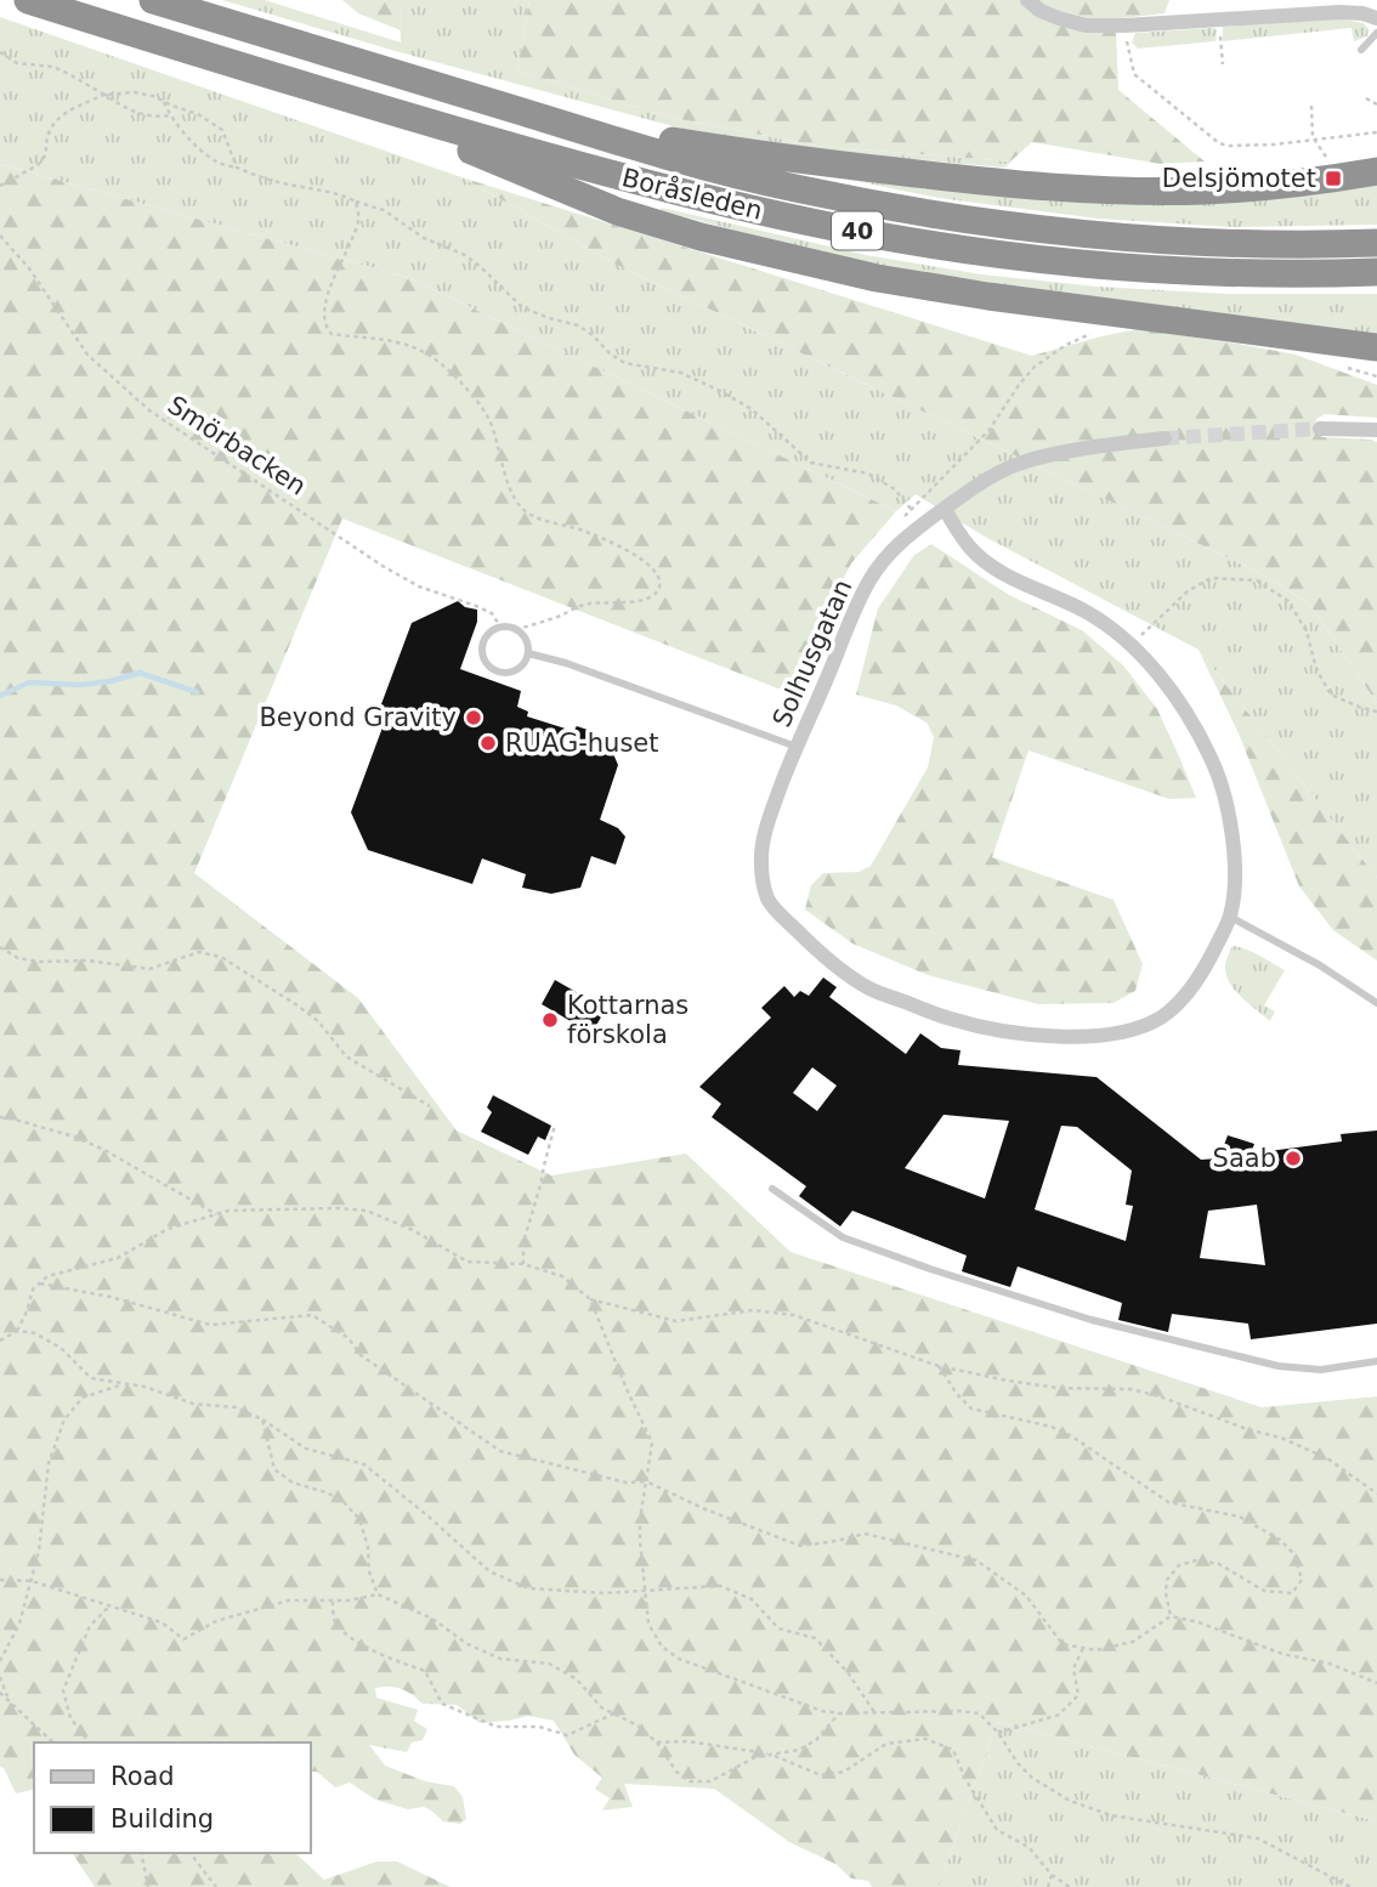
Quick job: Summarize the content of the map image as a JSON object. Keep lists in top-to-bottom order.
{
  "streets": {
    "highway": ["Boråsleden", "40"],
    "street": ["Solhusgatan"],
    "path": ["Smörbacken"]
  },
  "crossings": [
    ["Smörbacken", "Solhusgatan"]
  ],
  "places": {
    "transit": ["Delsjömotet"],
    "other": [
      "Beyond Gravity",
      "RUAG-huset",
      "Kottarnas förskola",
      "Saab"
    ]
  },
  "legend": ["Road", "Building"]
}
